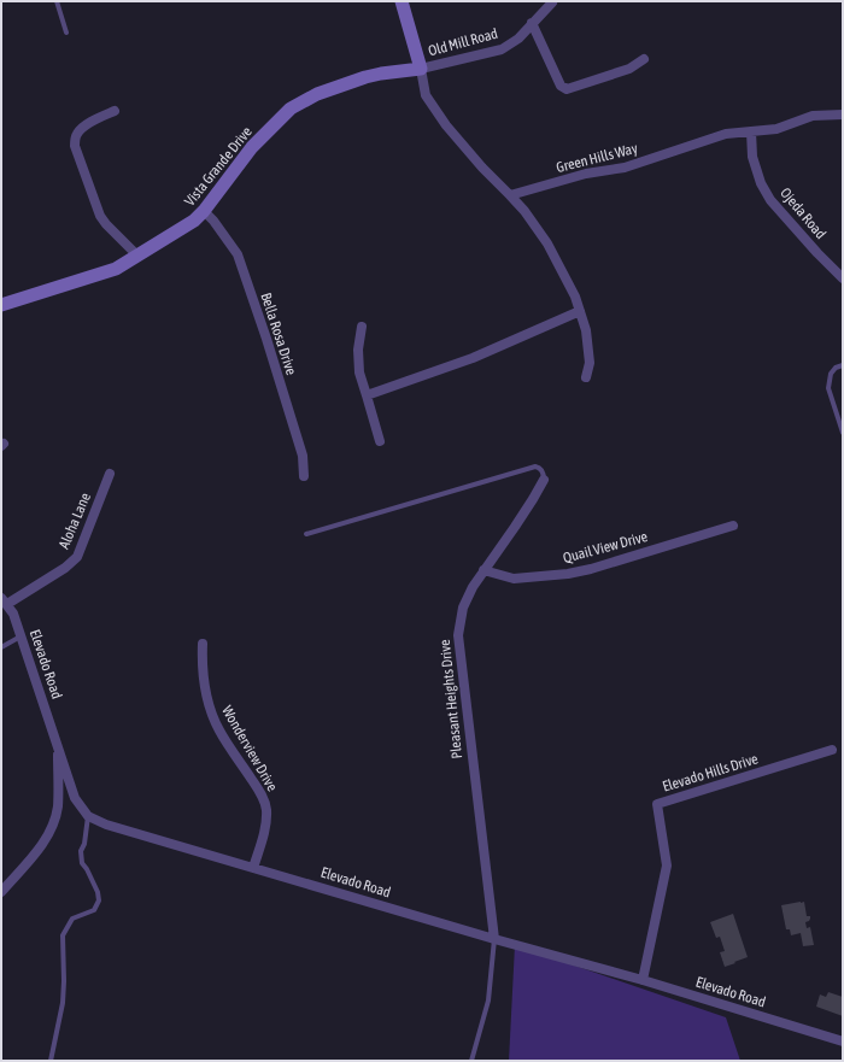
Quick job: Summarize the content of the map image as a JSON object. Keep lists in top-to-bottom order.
{
  "streets": {
    "street": [
      "Old Mill Road",
      "Green Hills Way",
      "Vista Grande Drive",
      "Ojeda Road",
      "Bella Rosa Drive",
      "Aloha Lane",
      "Quail View Drive",
      "Elevado Road",
      "Pleasant Heights Drive",
      "Wonderview Drive",
      "Elevado Hills Drive"
    ]
  },
  "crossings": [
    ["Old Mill Road", "Vista Grande Drive"],
    ["Green Hills Way", "Ojeda Road"],
    ["Vista Grande Drive", "Bella Rosa Drive"],
    ["Aloha Lane", "Elevado Road"],
    ["Quail View Drive", "Pleasant Heights Drive"],
    ["Elevado Road", "Pleasant Heights Drive"],
    ["Elevado Road", "Wonderview Drive"],
    ["Elevado Road", "Elevado Hills Drive"]
  ]
}
